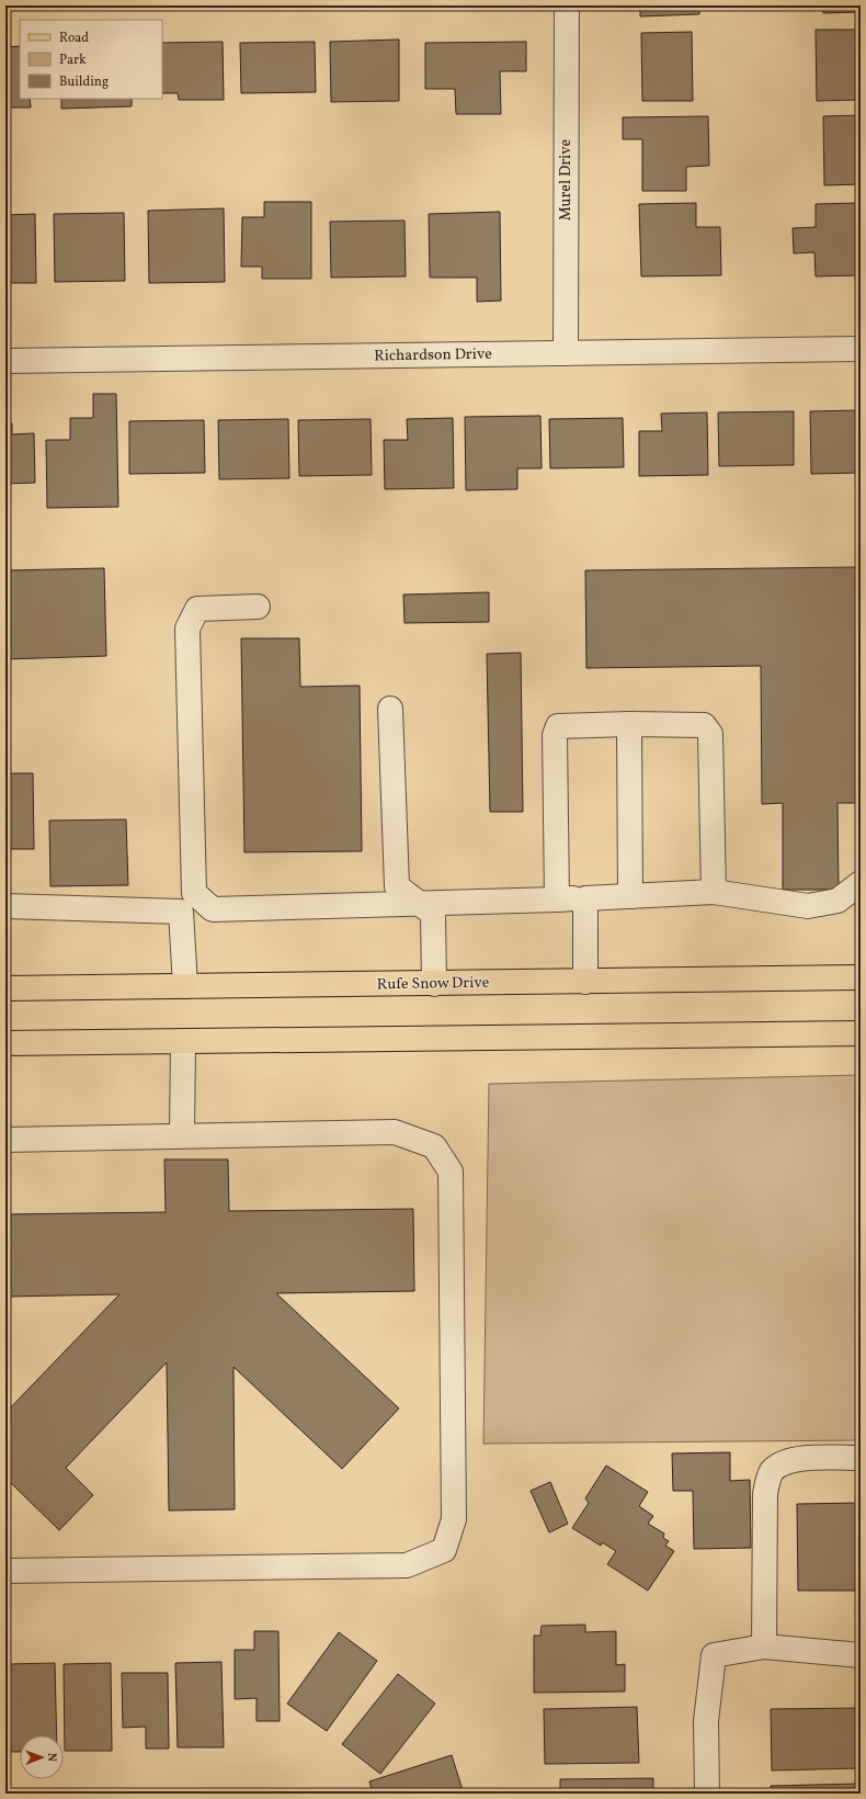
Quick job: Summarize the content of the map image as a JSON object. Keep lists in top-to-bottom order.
{
  "streets": {
    "main road": ["Rufe Snow Drive"],
    "street": ["Murel Drive", "Richardson Drive"]
  },
  "crossings": [
    ["Murel Drive", "Richardson Drive"]
  ],
  "legend": ["Road", "Park", "Building"],
  "north": "right"
}
